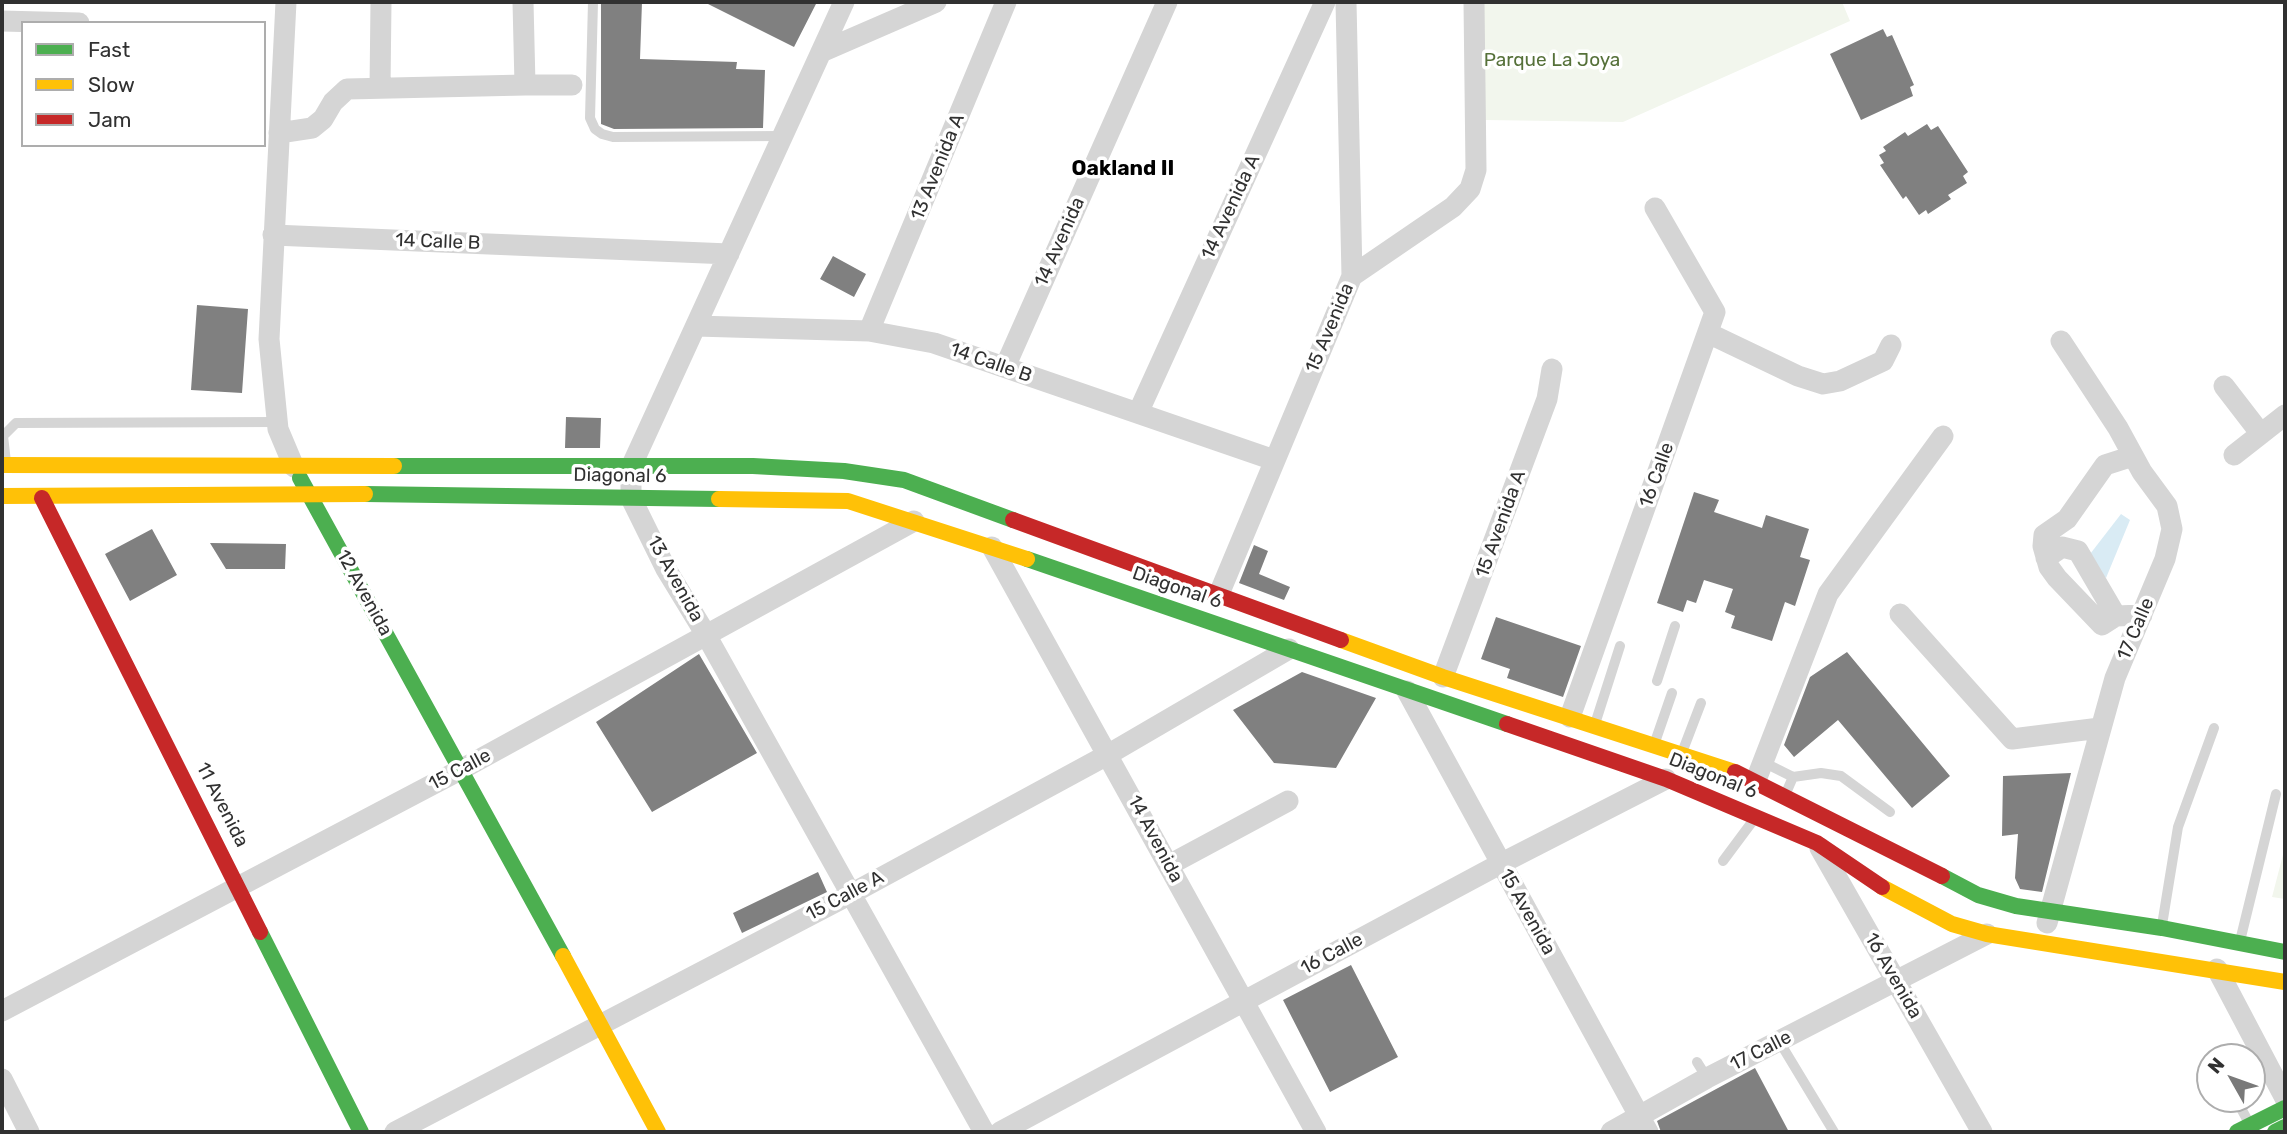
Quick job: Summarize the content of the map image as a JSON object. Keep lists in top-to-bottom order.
{
  "streets": {
    "main road": ["Diagonal 6", "12 Avenida", "11 Avenida"],
    "street": [
      "13 Avenida A",
      "14 Avenida A",
      "14 Calle B",
      "14 Avenida",
      "15 Avenida",
      "16 Calle",
      "15 Avenida A",
      "13 Avenida",
      "17 Calle",
      "15 Calle",
      "15 Calle A",
      "16 Avenida"
    ]
  },
  "crossings": [
    ["13 Avenida A", "14 Calle B"],
    ["14 Avenida A", "14 Calle B"],
    ["14 Calle B", "14 Avenida"],
    ["14 Calle B", "15 Avenida"],
    ["14 Calle B", "13 Avenida"],
    ["14 Calle B", "12 Avenida"],
    ["14 Avenida", "16 Calle"],
    ["14 Avenida", "Diagonal 6"],
    ["14 Avenida", "15 Calle A"],
    ["15 Avenida", "16 Calle"],
    ["15 Avenida", "Diagonal 6"],
    ["15 Avenida", "17 Calle"],
    ["16 Calle", "Diagonal 6"],
    ["Diagonal 6", "15 Avenida A"],
    ["Diagonal 6", "13 Avenida"],
    ["Diagonal 6", "12 Avenida"],
    ["Diagonal 6", "17 Calle"],
    ["Diagonal 6", "15 Calle"],
    ["Diagonal 6", "11 Avenida"],
    ["Diagonal 6", "15 Calle A"],
    ["Diagonal 6", "16 Avenida"],
    ["13 Avenida", "15 Calle"],
    ["13 Avenida", "15 Calle A"],
    ["12 Avenida", "15 Calle"],
    ["12 Avenida", "15 Calle A"],
    ["17 Calle", "16 Avenida"],
    ["15 Calle", "11 Avenida"]
  ],
  "districts": ["Oakland II"],
  "parks": ["Parque La Joya"],
  "legend": ["Fast", "Slow", "Jam"],
  "north": "top left"
}
